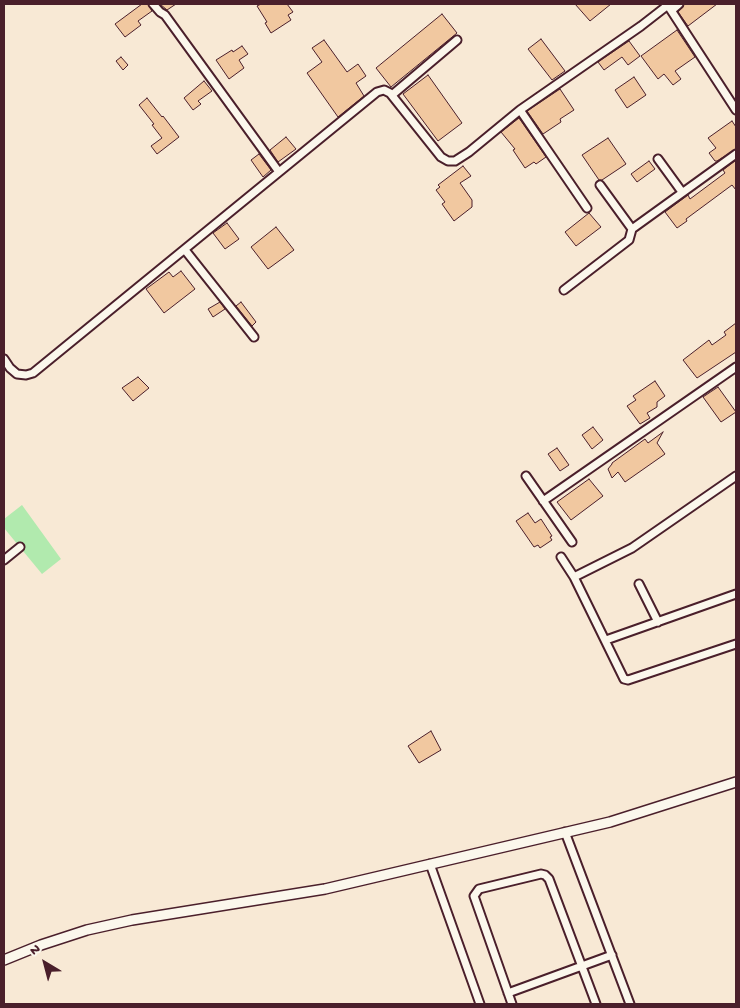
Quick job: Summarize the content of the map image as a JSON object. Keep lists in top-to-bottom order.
{
  "north": "top left"
}
